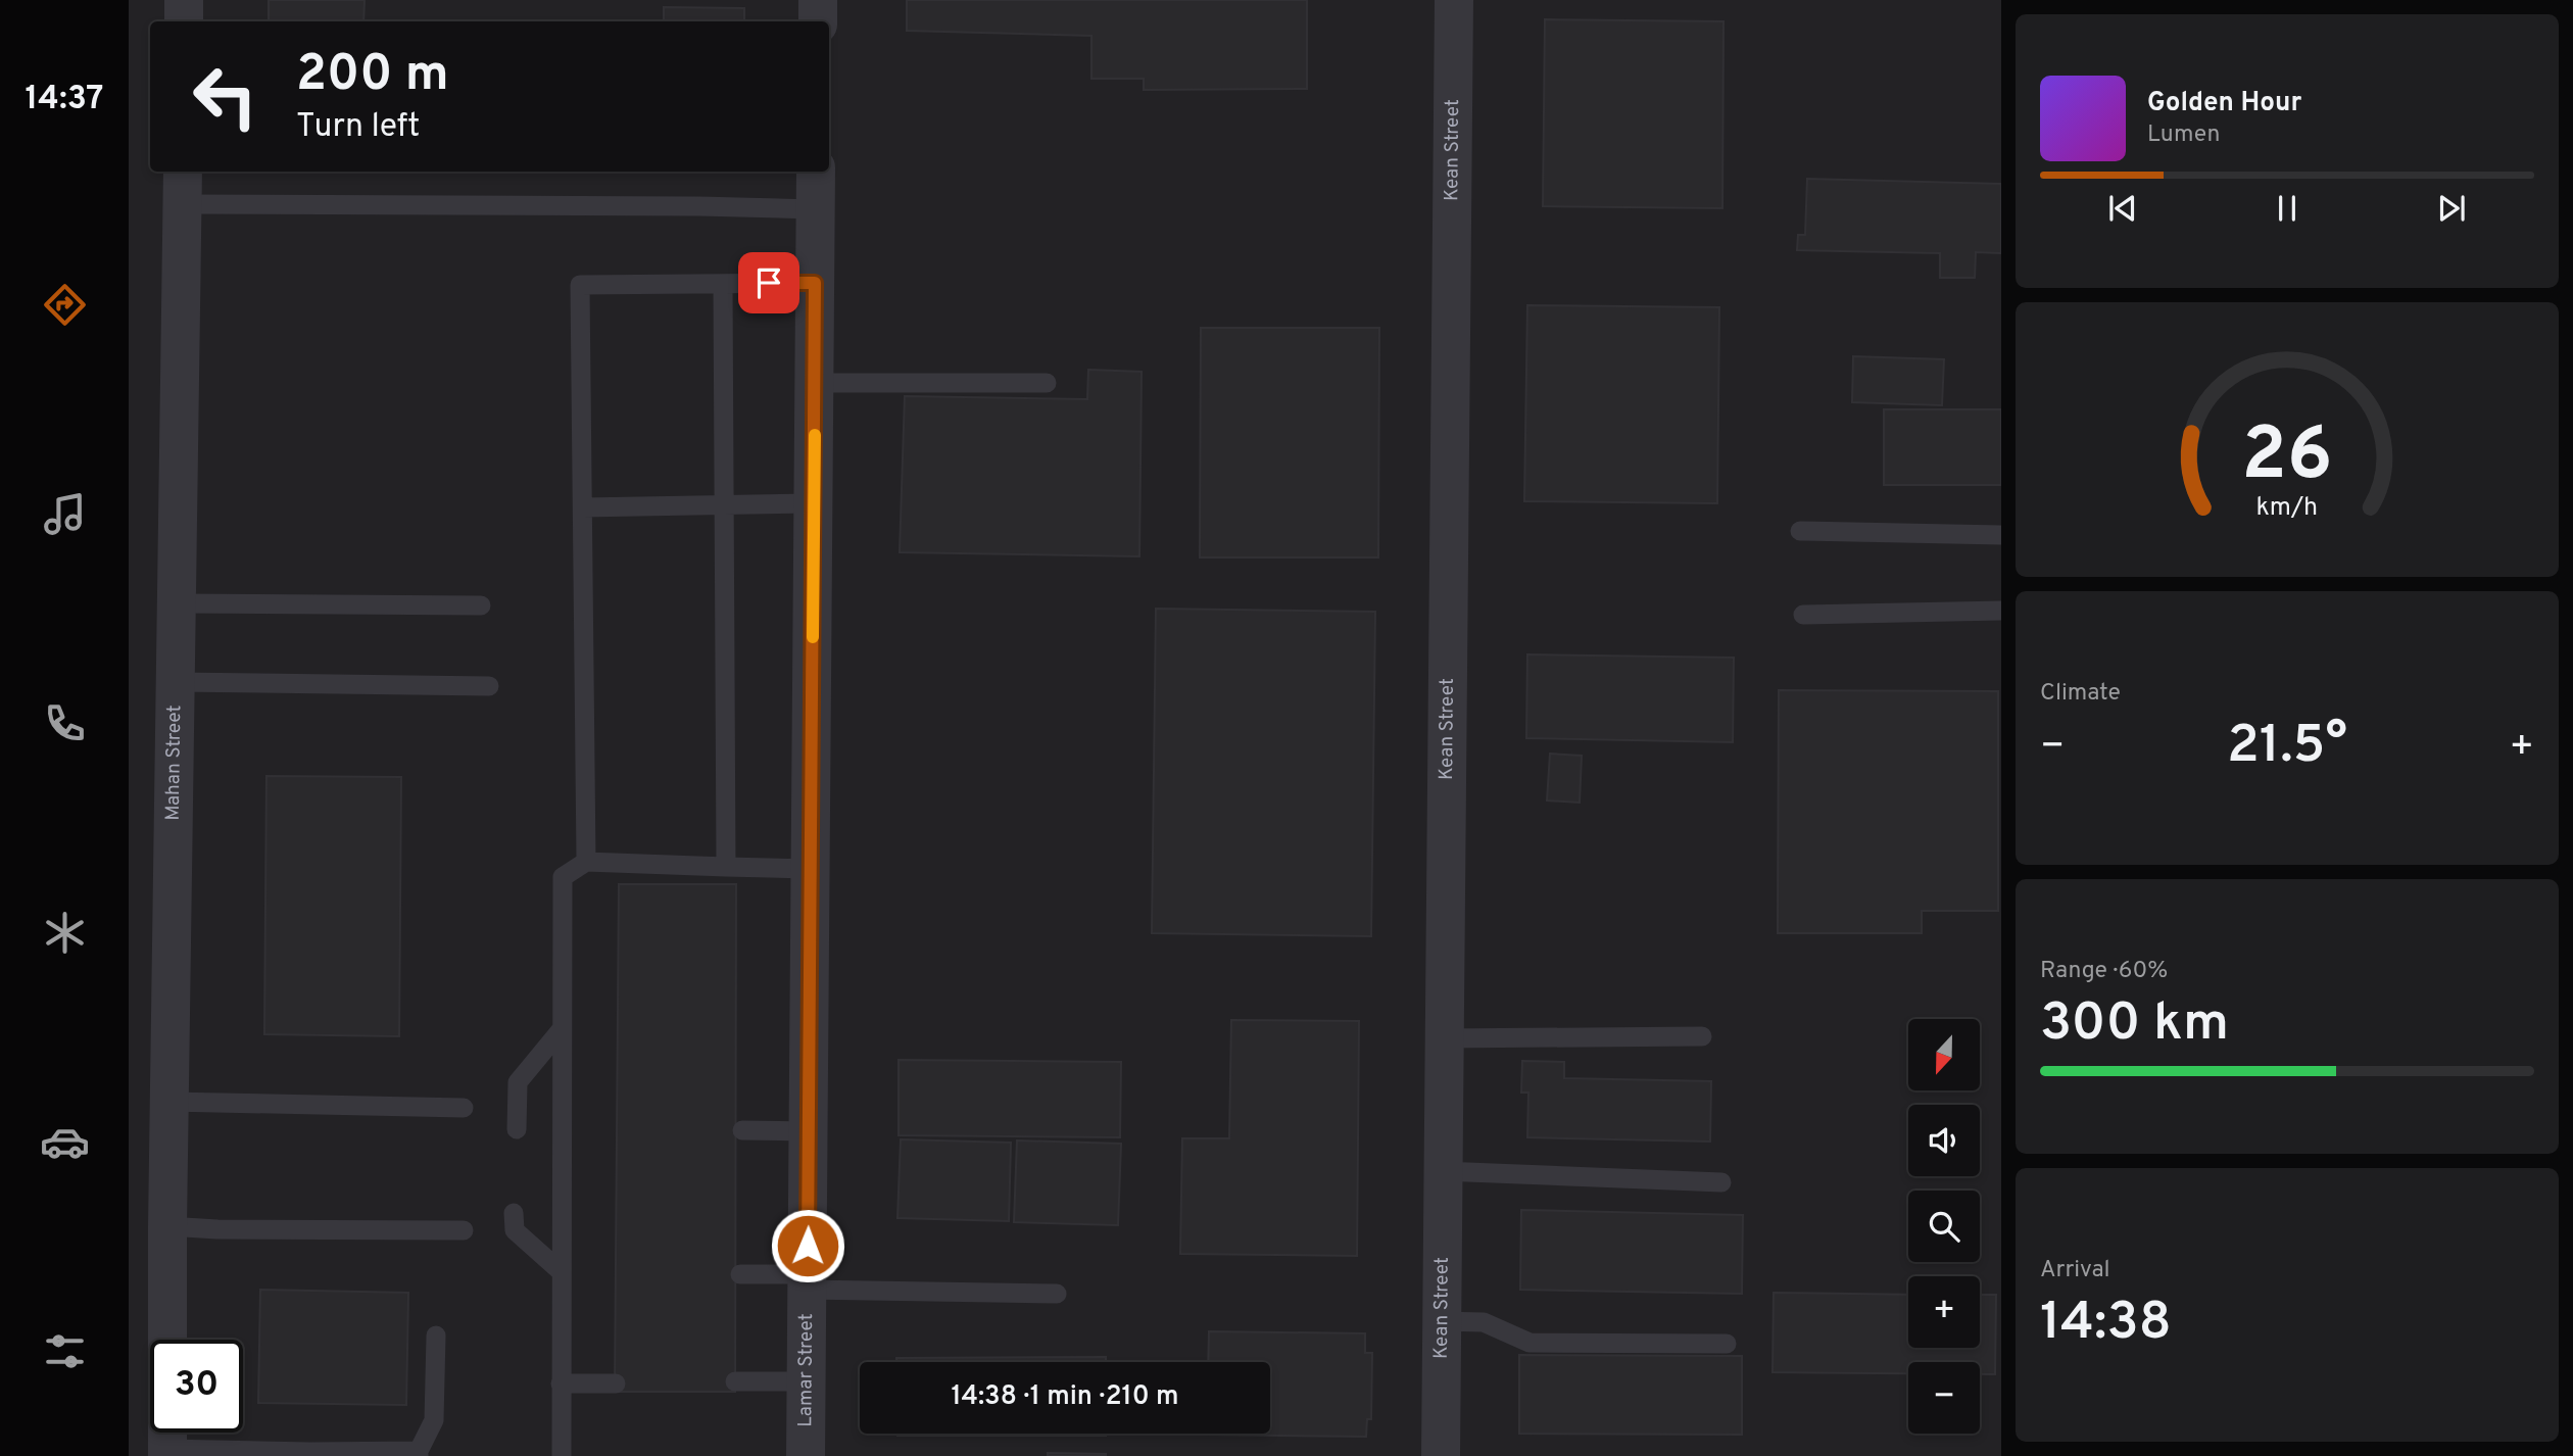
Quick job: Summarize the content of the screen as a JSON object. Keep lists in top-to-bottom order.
{
  "streets": {
    "street": ["Kean Street", "Mahan Street", "Lamar Street"]
  },
  "north": "bottom",
  "page": {
    "tabs": "14:37",
    "turn": ["200 m", "Turn left"],
    "song": ["Golden Hour", "Lumen"],
    "tile": [
      "Climate",
      ["Range · 60%", "300 km"],
      ["Arrival", "14:38"]
    ],
    "heat": ["−", "21.5°", "+"],
    "map_buttons": ["+", "−"],
    "limit": "30",
    "trip": "14:38 · 1 min · 210 m",
    "gauge": ["26", "km/h"]
  }
}
